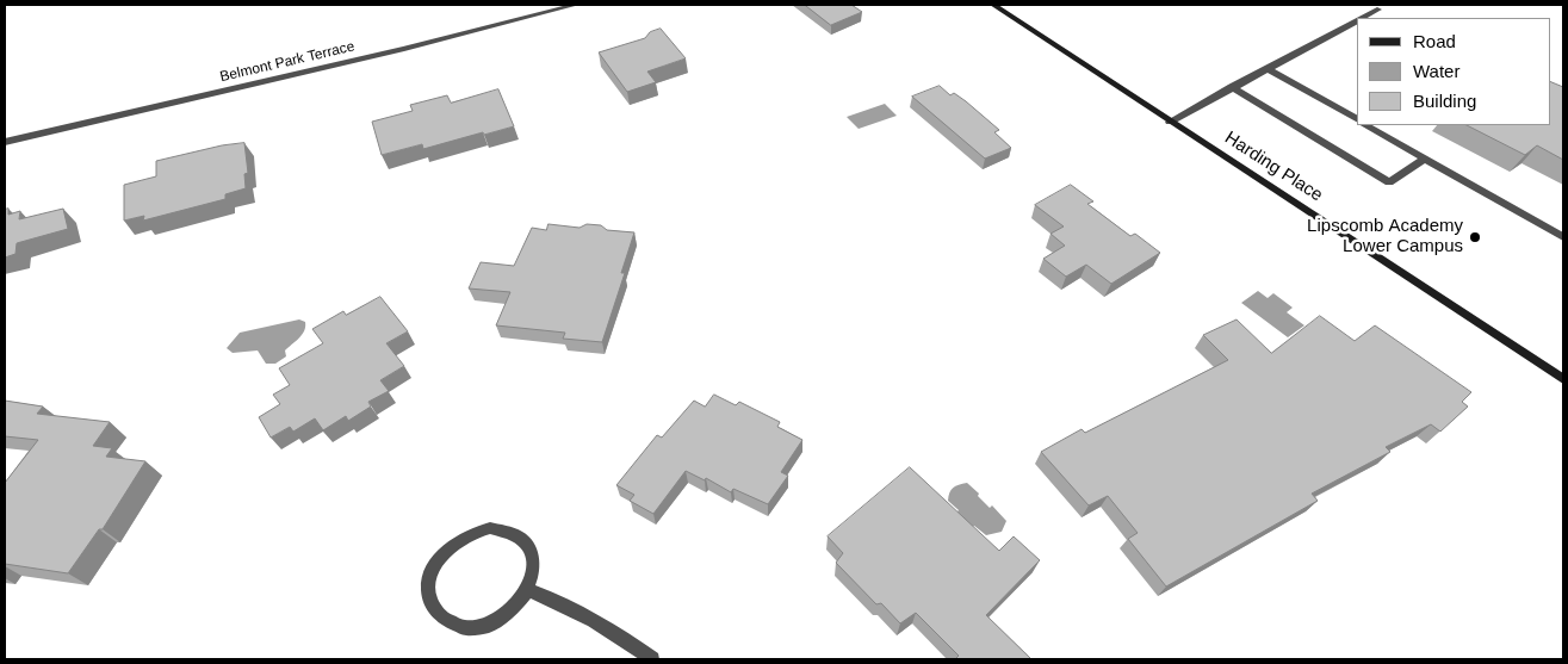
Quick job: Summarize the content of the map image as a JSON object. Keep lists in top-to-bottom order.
{
  "streets": {
    "main road": ["Harding Place"],
    "street": ["Belmont Park Terrace"]
  },
  "places": ["Lipscomb Academy Lower Campus"],
  "legend": ["Road", "Water", "Building"]
}
